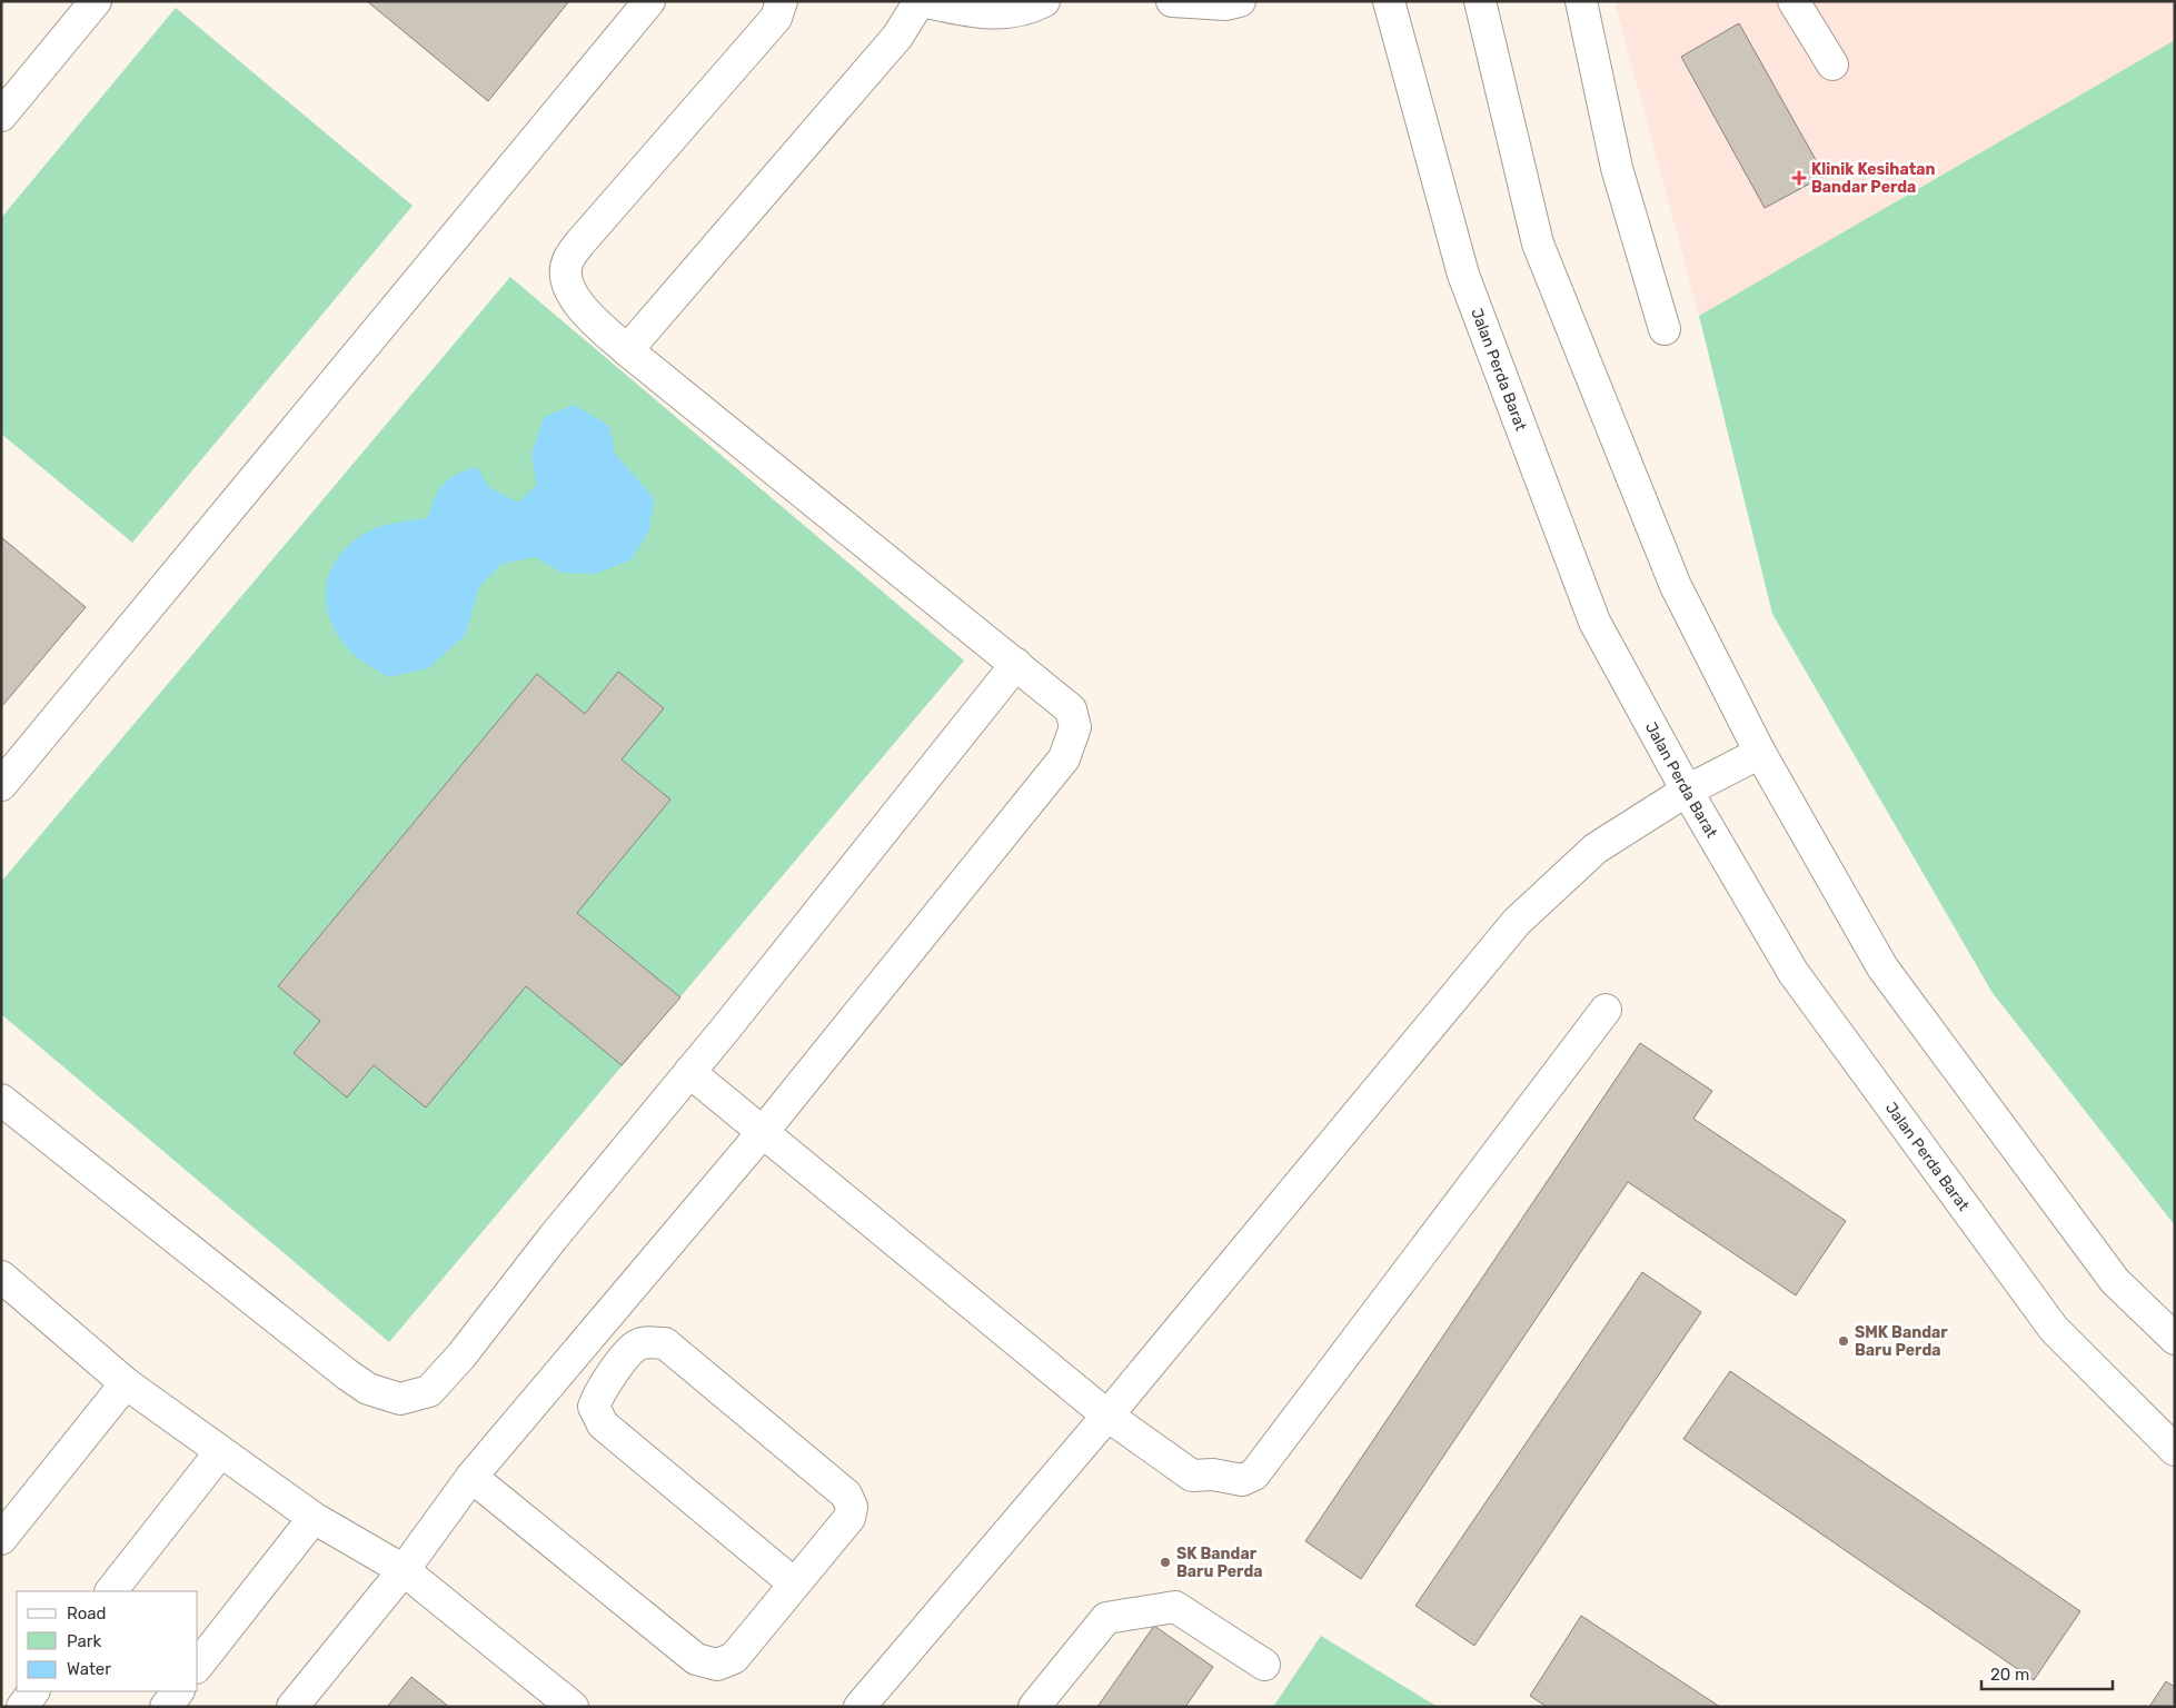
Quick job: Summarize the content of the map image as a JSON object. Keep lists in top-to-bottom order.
{
  "streets": {
    "street": ["Jalan Perda Barat"]
  },
  "places": {
    "health": ["Klinik Kesihatan Bandar Perda"],
    "other": ["SMK Bandar Baru Perda", "SK Bandar Baru Perda"]
  },
  "legend": ["Road", "Park", "Water"],
  "scale_bar": "20 m"
}
